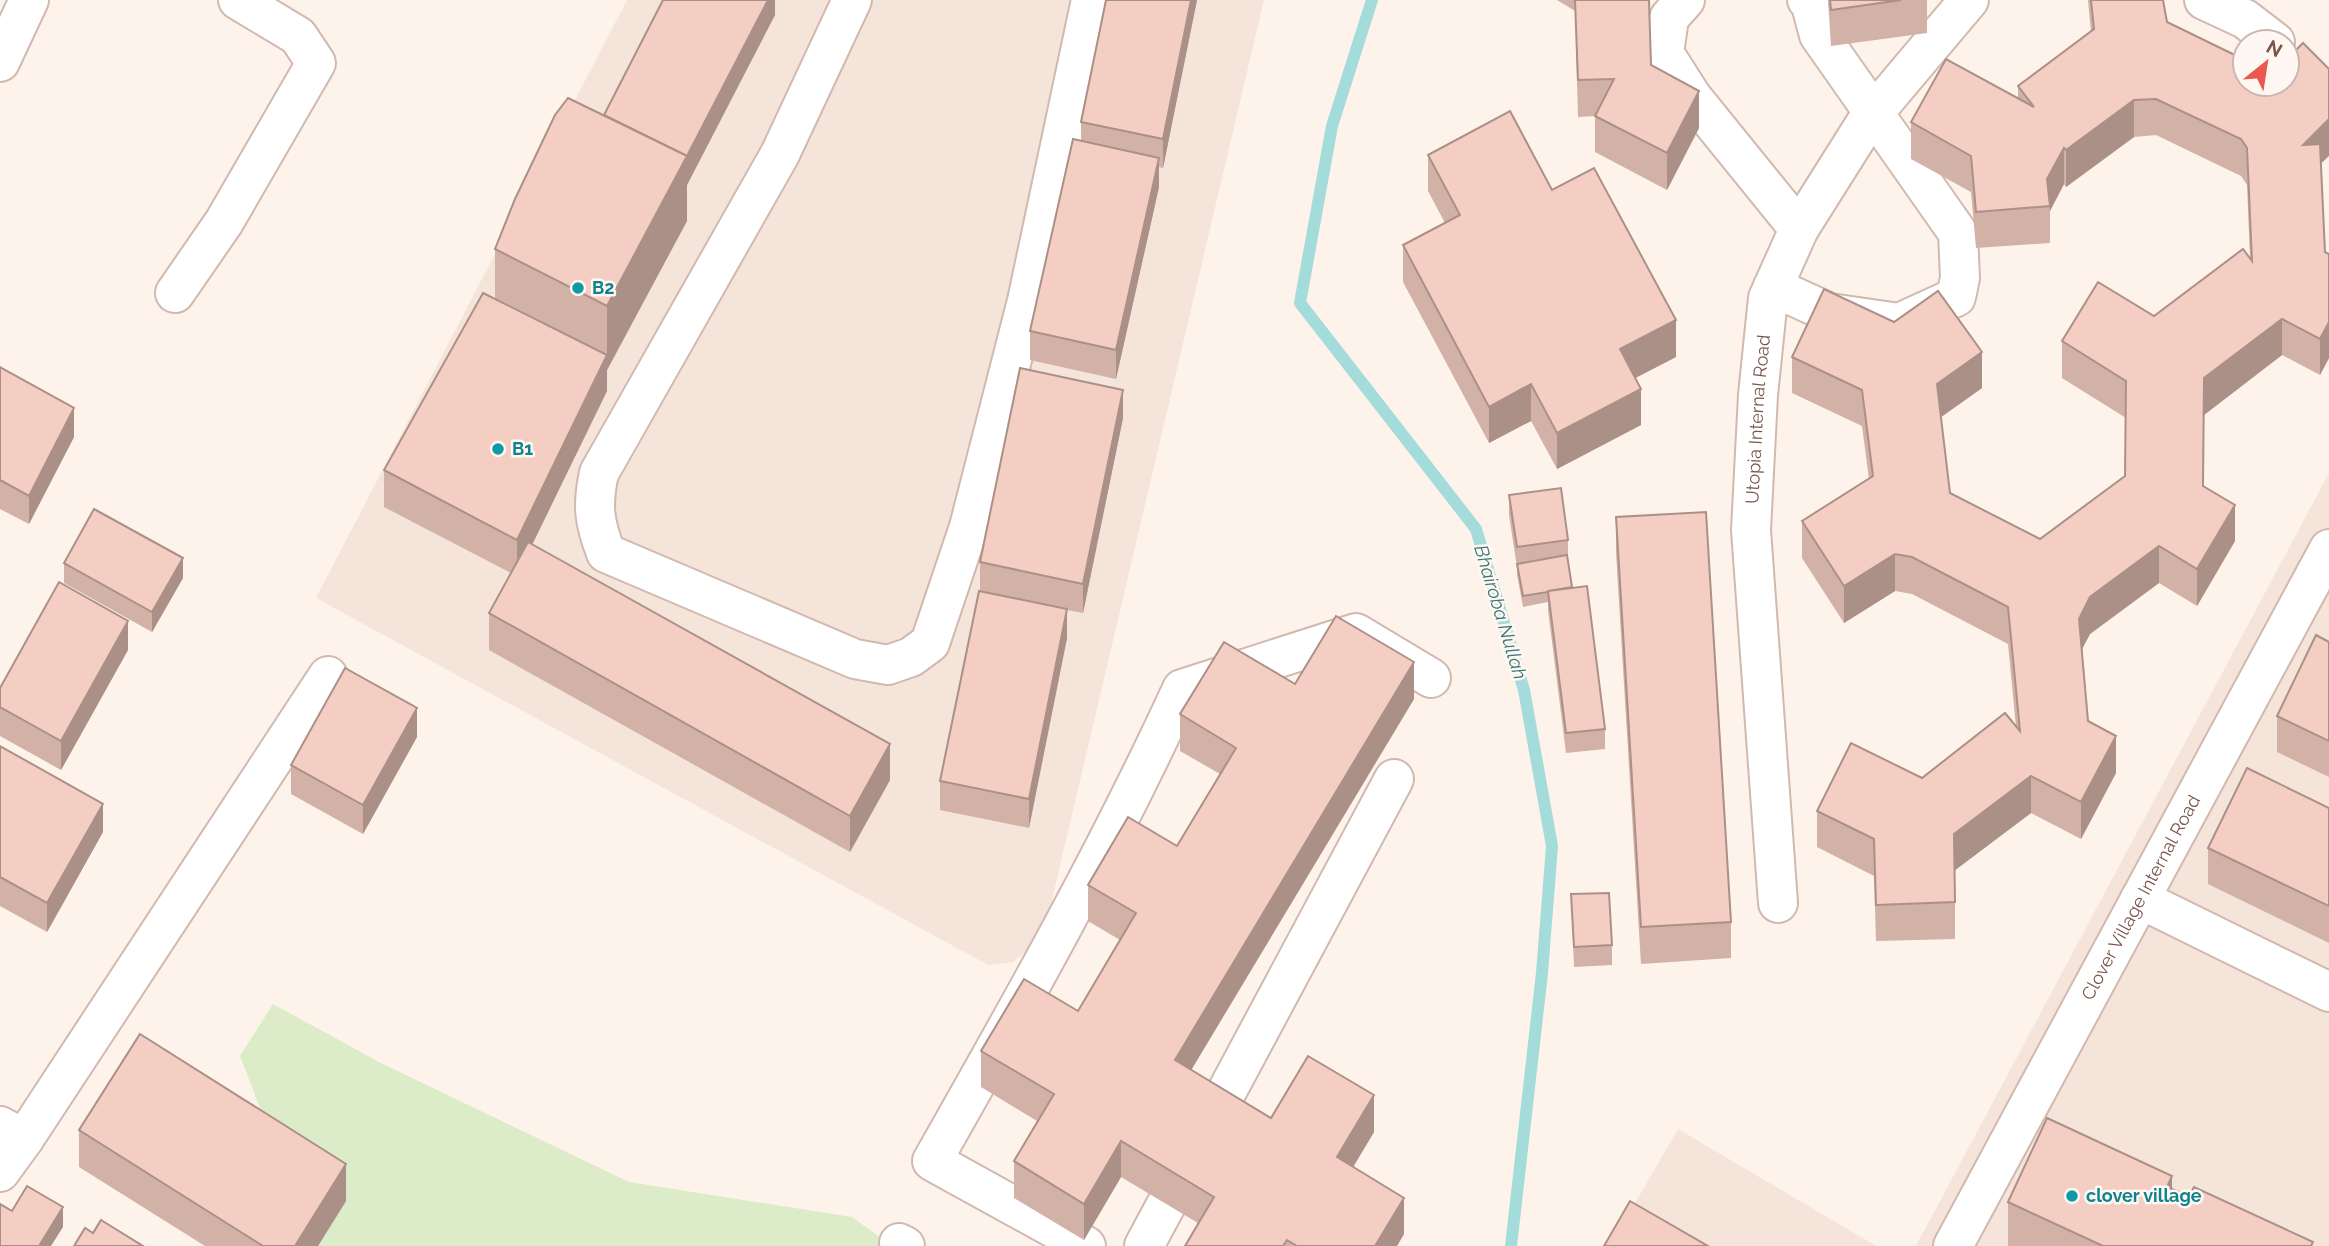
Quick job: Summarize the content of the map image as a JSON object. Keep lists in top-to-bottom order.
{
  "streets": {
    "street": ["Utopia Internal Road", "Clover Village Internal Road"]
  },
  "water": ["Bhairoba Nullah"],
  "places": ["B2", "B1", "clover village"],
  "north": "top right"
}
